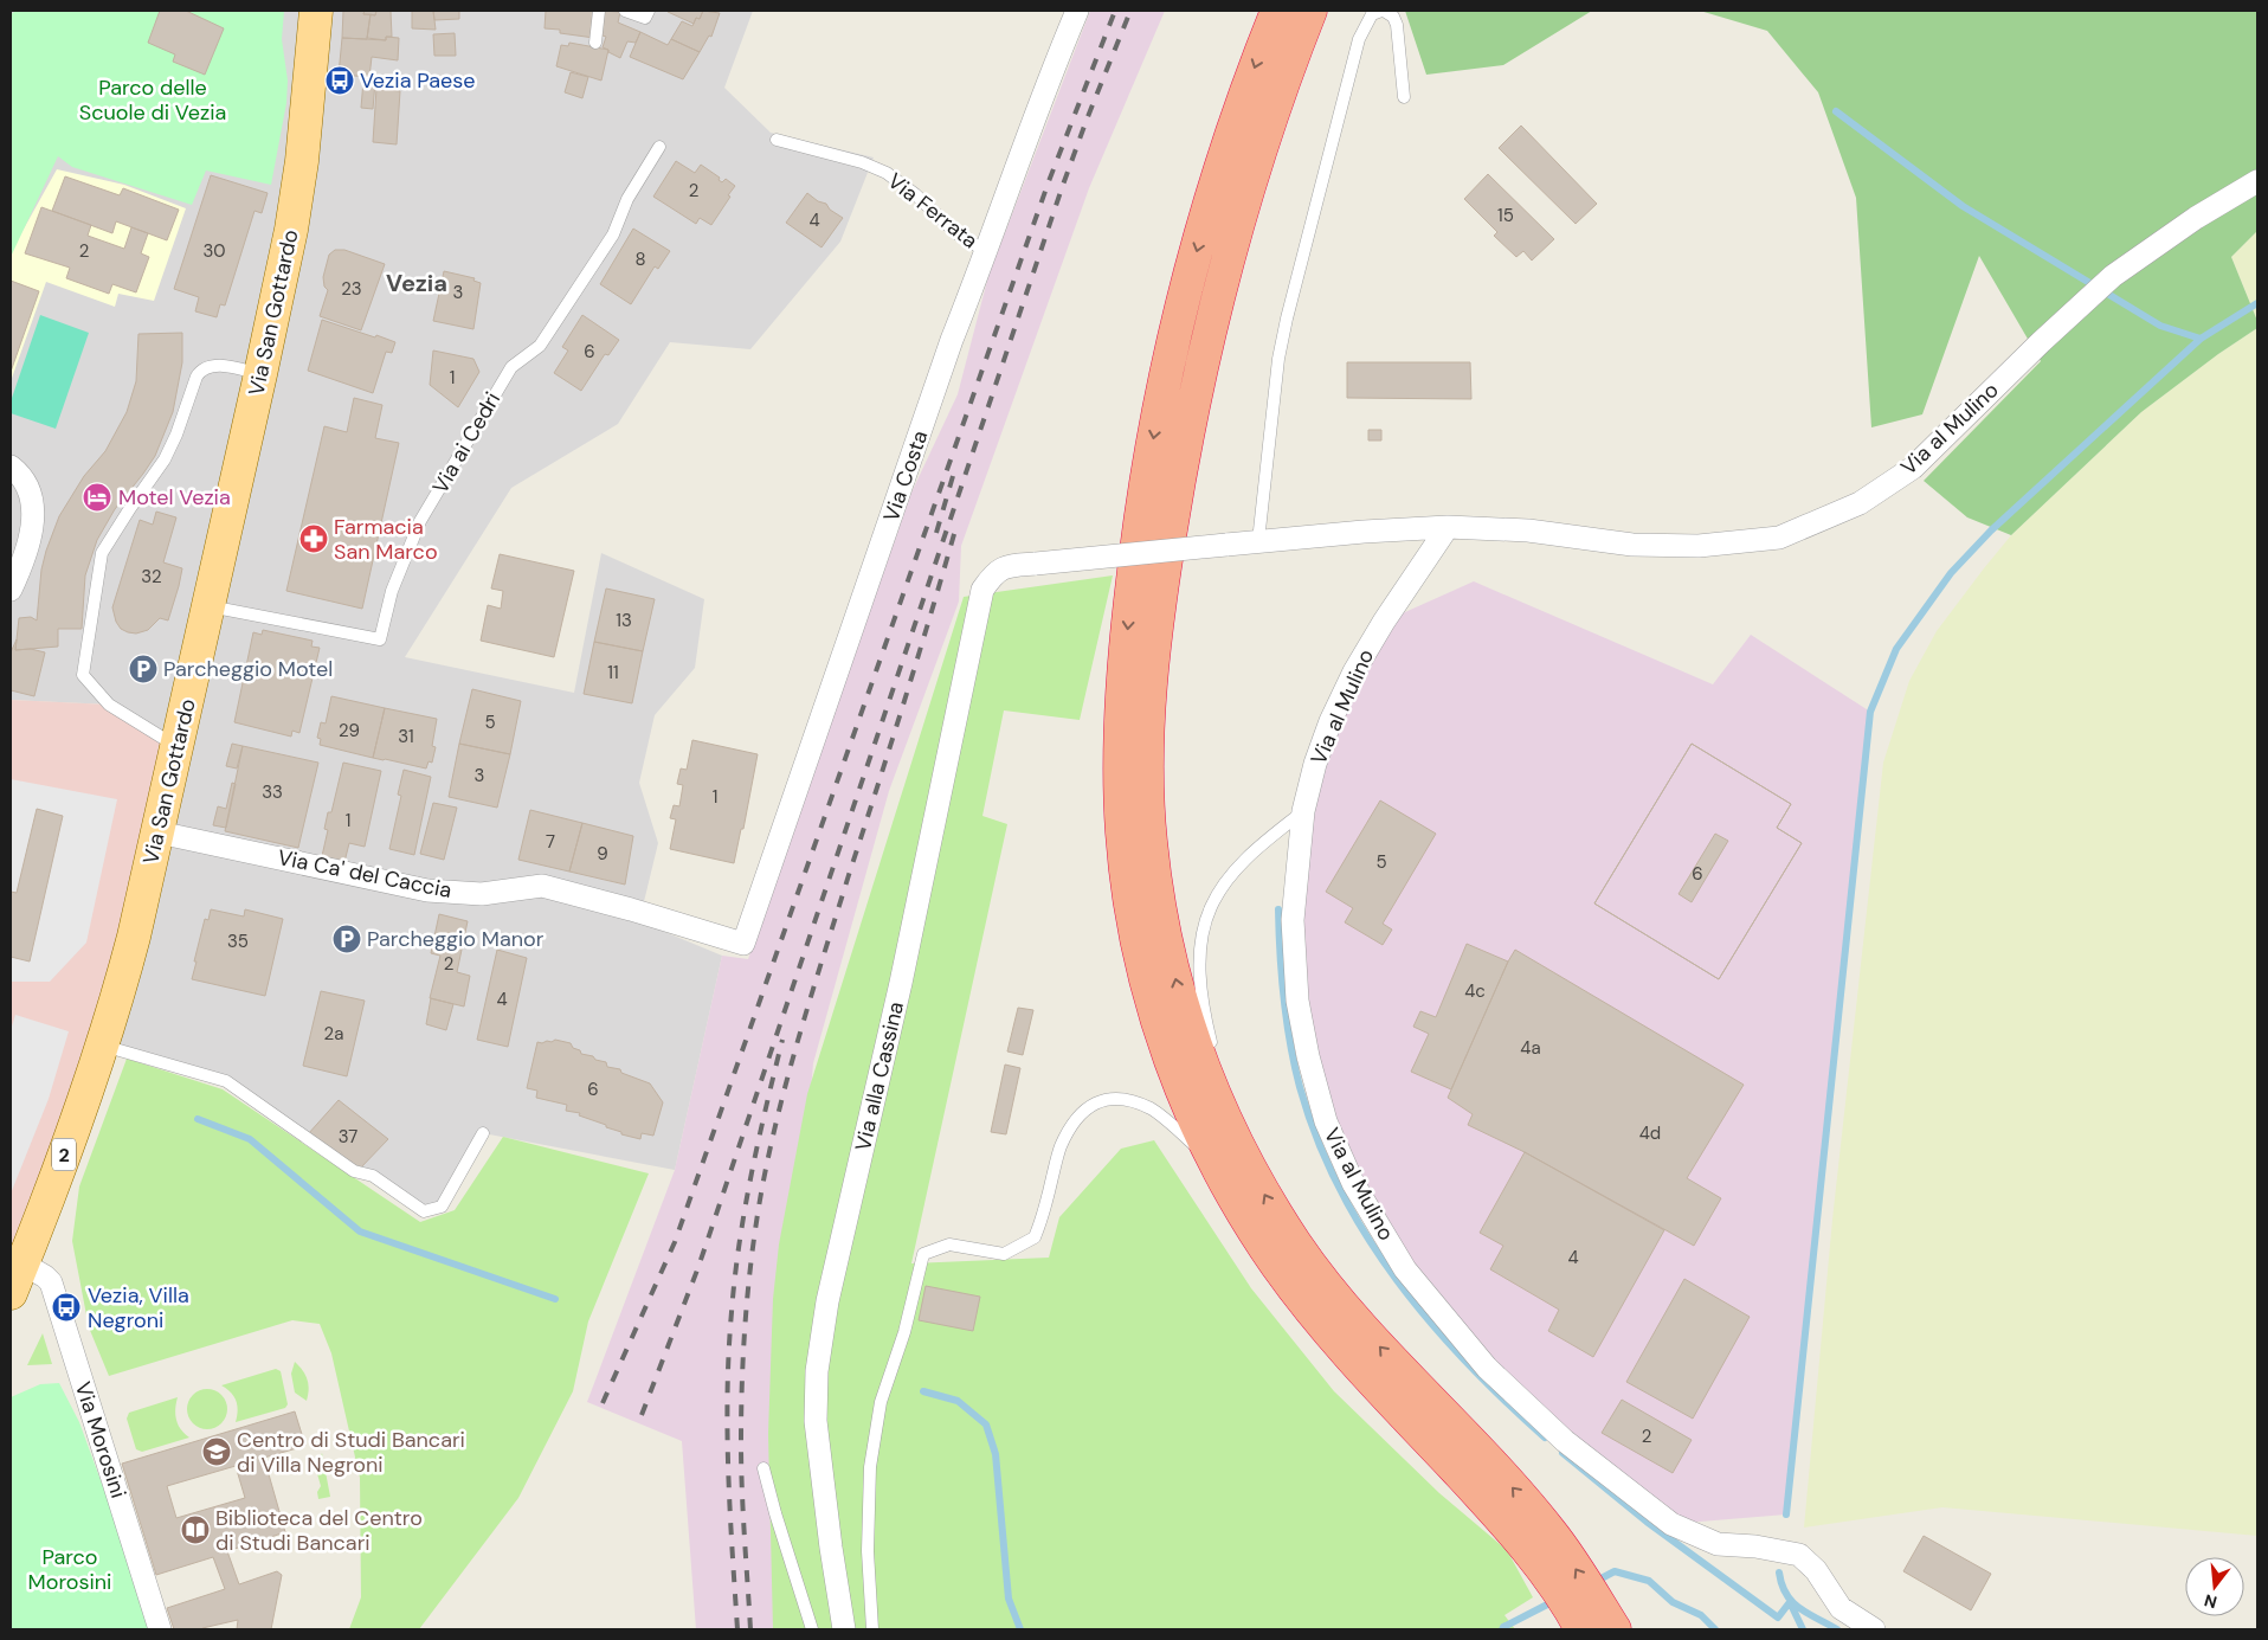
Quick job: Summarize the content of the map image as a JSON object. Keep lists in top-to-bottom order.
{
  "streets": {
    "main road": ["Via San Gottardo", "2"],
    "street": [
      "Via al Mulino",
      "Via Costa",
      "Via Ca' del Caccia",
      "Via alla Cassina",
      "Via Morosini"
    ],
    "lane": ["Via Ferrata", "Via ai Cedri"]
  },
  "crossings": [
    ["Via Ferrata", "Via Costa"],
    ["Via San Gottardo", "Via ai Cedri"],
    ["Via San Gottardo", "Via Ca' del Caccia"],
    ["Via San Gottardo", "Via Morosini"],
    ["Via al Mulino", "Via alla Cassina"],
    ["Via Costa", "Via Ca' del Caccia"]
  ],
  "districts": ["Vezia"],
  "parks": ["Parco delle Scuole di Vezia", "Parco Morosini"],
  "places": {
    "bus stop": ["Vezia Paese", "Vezia, Villa Negroni"],
    "hotel": ["Motel Vezia"],
    "pharmacy": ["Farmacia San Marco"],
    "parking": ["Parcheggio Motel", "Parcheggio Manor"],
    "school or university": ["Centro di Studi Bancari di Villa Negroni"],
    "library": ["Biblioteca del Centro di Studi Bancari"]
  },
  "house_numbers": [
    "2",
    "15",
    "4",
    "2",
    "30",
    "8",
    "23",
    "3",
    "6",
    "1",
    "32",
    "13",
    "11",
    "5",
    "29",
    "31",
    "3",
    "33",
    "1",
    "1",
    "7",
    "9",
    "5",
    "6",
    "35",
    "2",
    "4c",
    "4",
    "2a",
    "4a",
    "6",
    "4d",
    "37",
    "4",
    "2"
  ],
  "north": "bottom"
}
